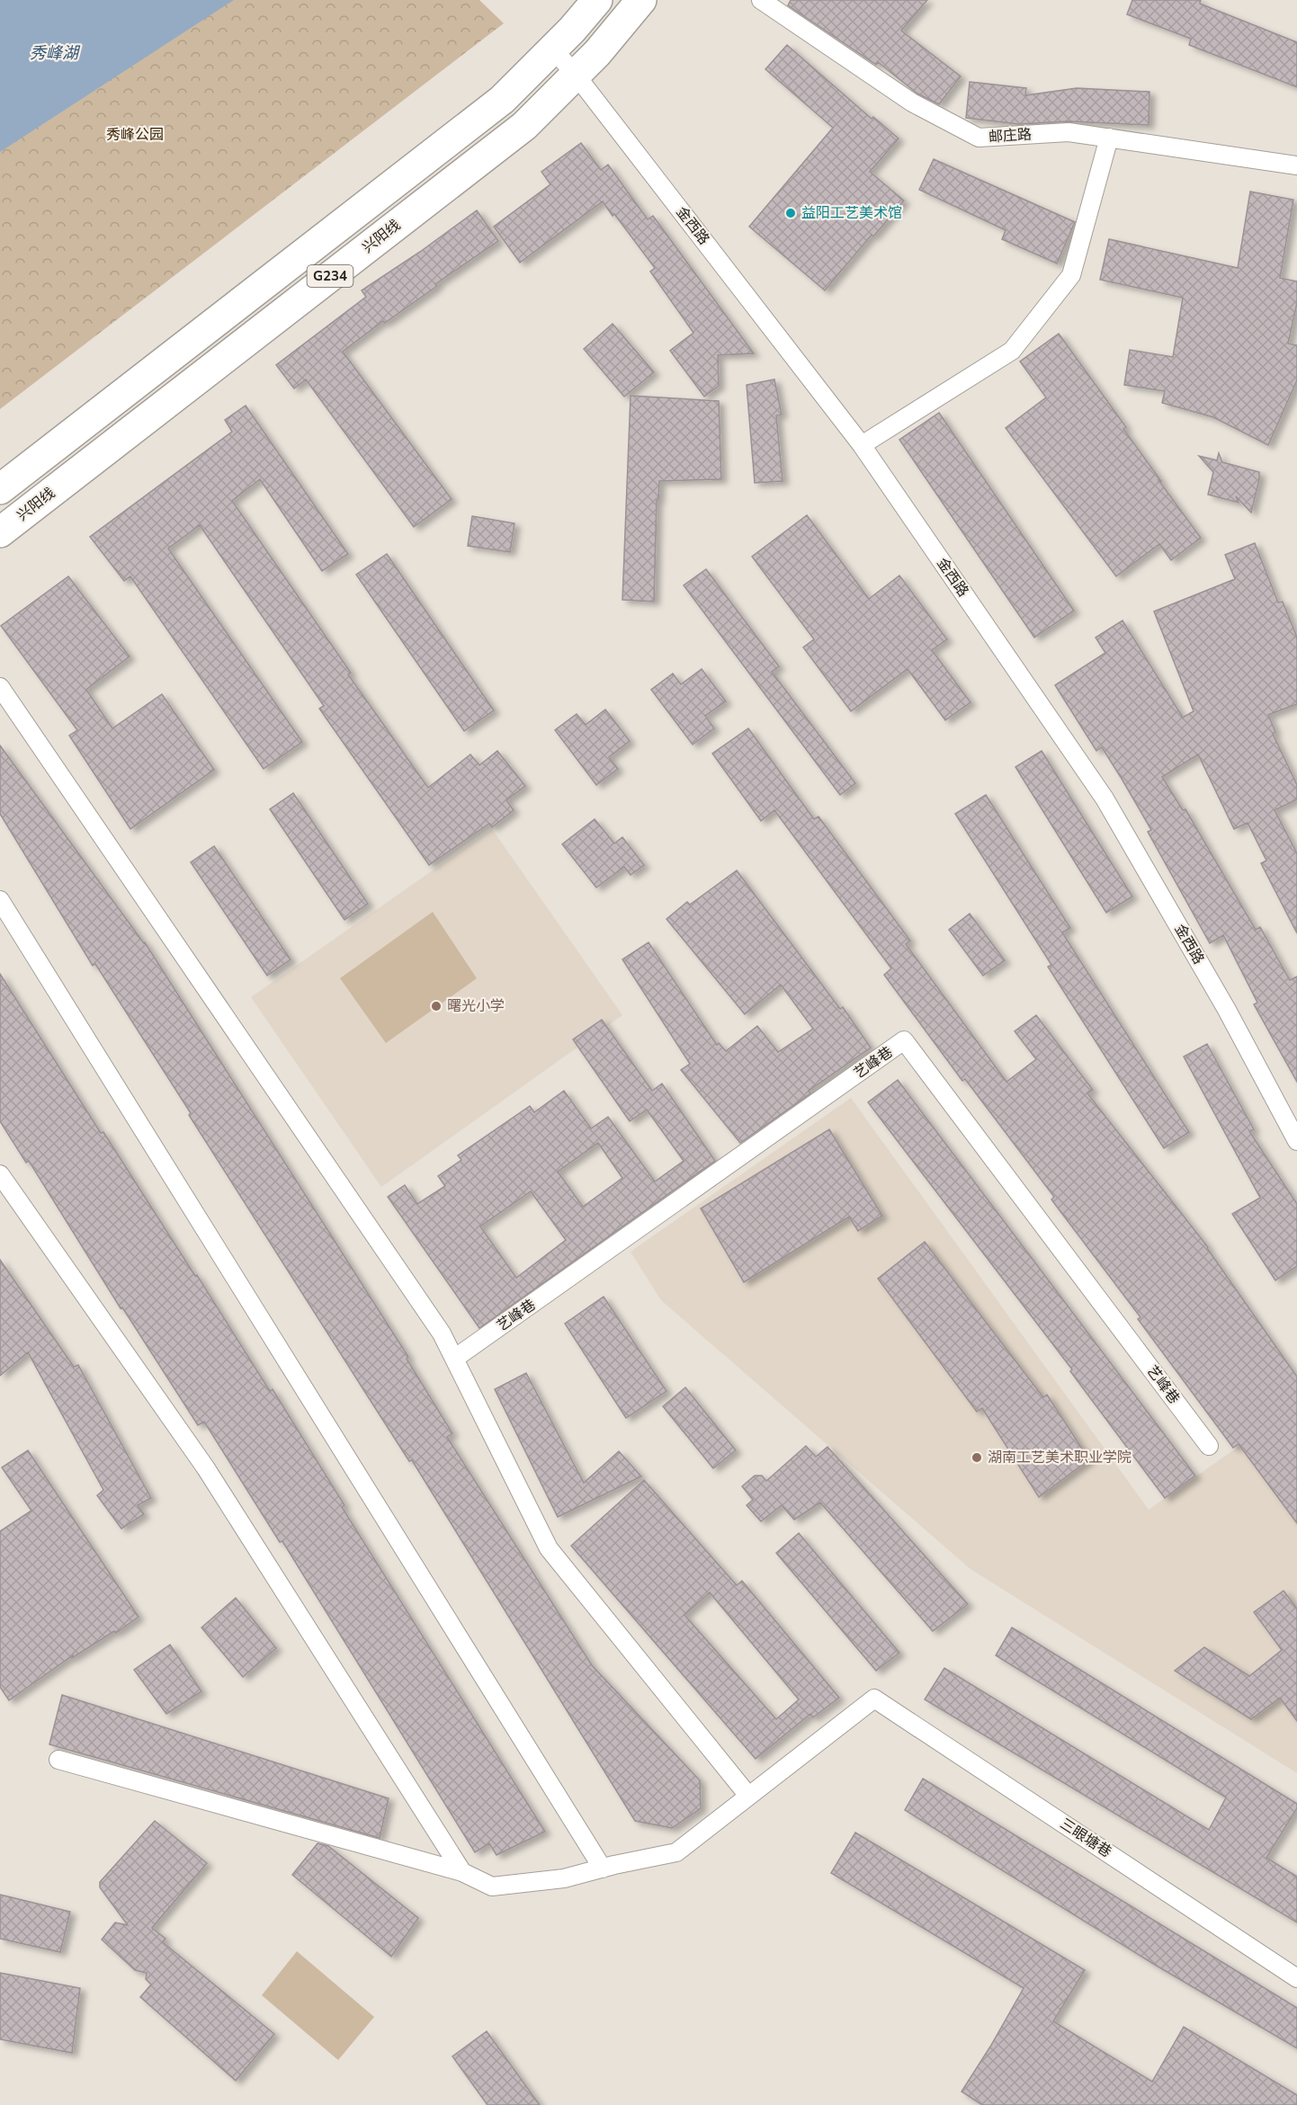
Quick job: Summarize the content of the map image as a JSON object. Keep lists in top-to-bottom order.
{
  "streets": {
    "highway": ["兴阳线", "G234"],
    "street": [
      "邮庄路",
      "金西路",
      "艺峰巷",
      "三眼塘巷"
    ]
  },
  "crossings": [
    ["金西路", "兴阳线"],
    ["金西路", "G234"]
  ],
  "water": ["秀峰湖"],
  "parks": ["秀峰公园"],
  "places": ["益阳工艺美术馆", "曙光小学", "湖南工艺美术职业学院"]
}
